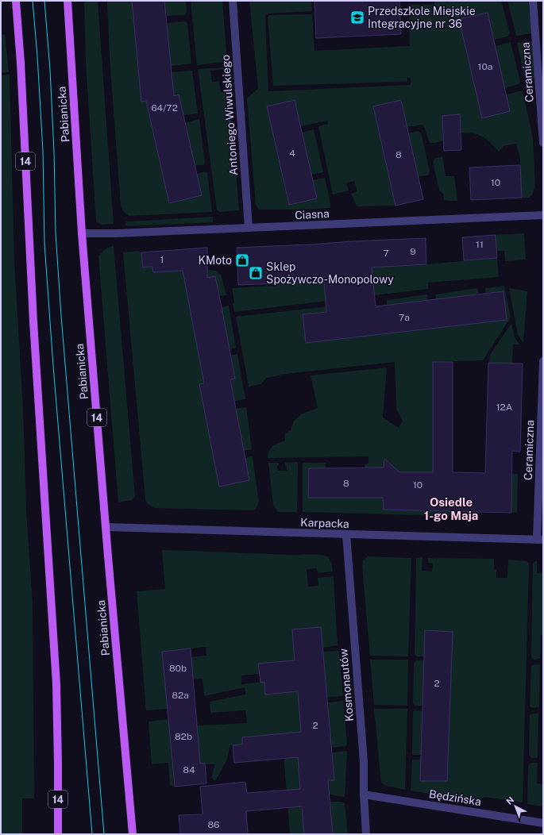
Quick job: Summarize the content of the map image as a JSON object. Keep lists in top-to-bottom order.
{
  "streets": {
    "main road": ["Pabianicka", "14"],
    "street": [
      "Ceramiczna",
      "Antoniego Wiwulskiego",
      "Ciasna",
      "Karpacka",
      "Kosmonautów",
      "Będzińska"
    ]
  },
  "crossings": [
    ["Ceramiczna", "Karpacka"],
    ["Pabianicka", "Ciasna"],
    ["Pabianicka", "Karpacka"],
    ["Antoniego Wiwulskiego", "Ciasna"],
    ["Karpacka", "Kosmonautów"],
    ["Kosmonautów", "Będzińska"]
  ],
  "districts": ["Osiedle 1-go Maja"],
  "places": {
    "school or university": ["Przedszkole Miejskie Integracyjne nr 36"],
    "shop": ["KMoto", "Sklep Spożywczo-Monopolowy"]
  },
  "house_numbers": [
    "10a",
    "64/72",
    "4",
    "8",
    "10",
    "11",
    "9",
    "7",
    "1",
    "7a",
    "12A",
    "8",
    "10",
    "80b",
    "2",
    "82a",
    "2",
    "82b",
    "84",
    "86"
  ],
  "north": "top left"
}
